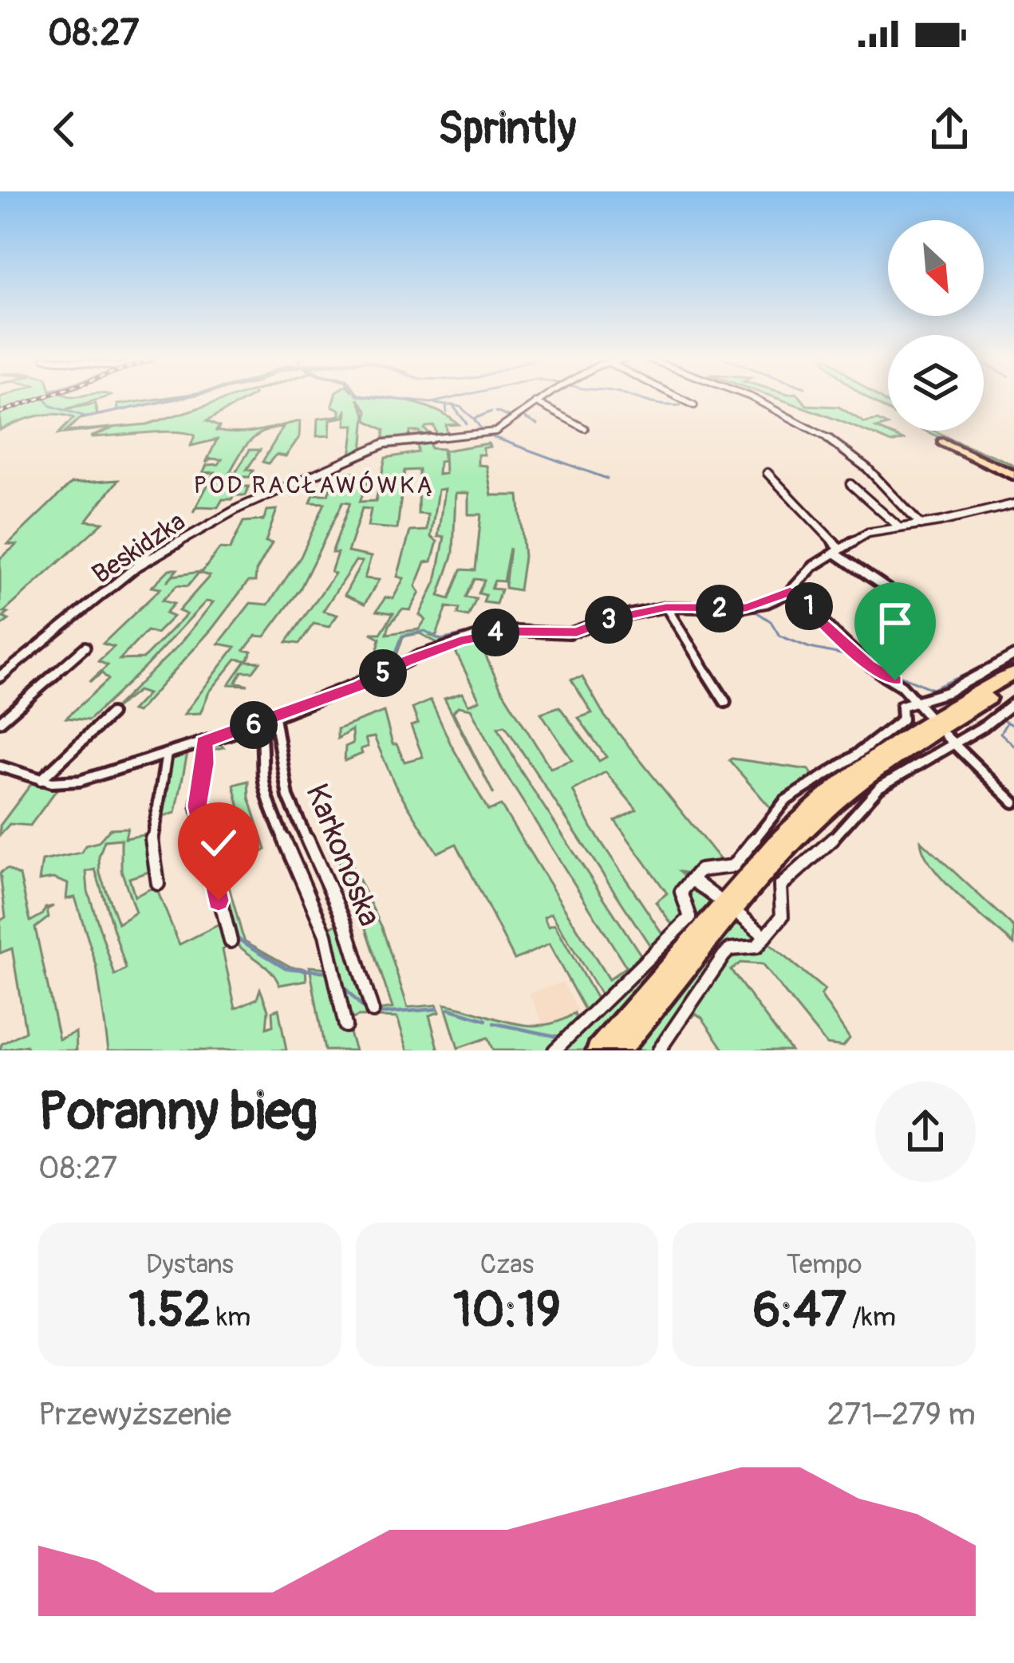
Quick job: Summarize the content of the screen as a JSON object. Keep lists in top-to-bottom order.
{
  "streets": {
    "street": ["Beskidzka", "Karkonoska"]
  },
  "districts": ["POD RACŁAWÓWKĄ"],
  "north": "bottom right",
  "page": {
    "status": "08:27",
    "header": "Sprintly",
    "pins": [
      "1",
      "2",
      "3",
      "4",
      "5",
      "6"
    ],
    "heading": ["Poranny bieg", "08:27"],
    "stats": [
      ["Dystans", "1.52 km"],
      ["Czas", "10:19"],
      ["Tempo", "6:47 /km"]
    ],
    "chart": ["Przewyższenie", "271–279 m"]
  }
}
